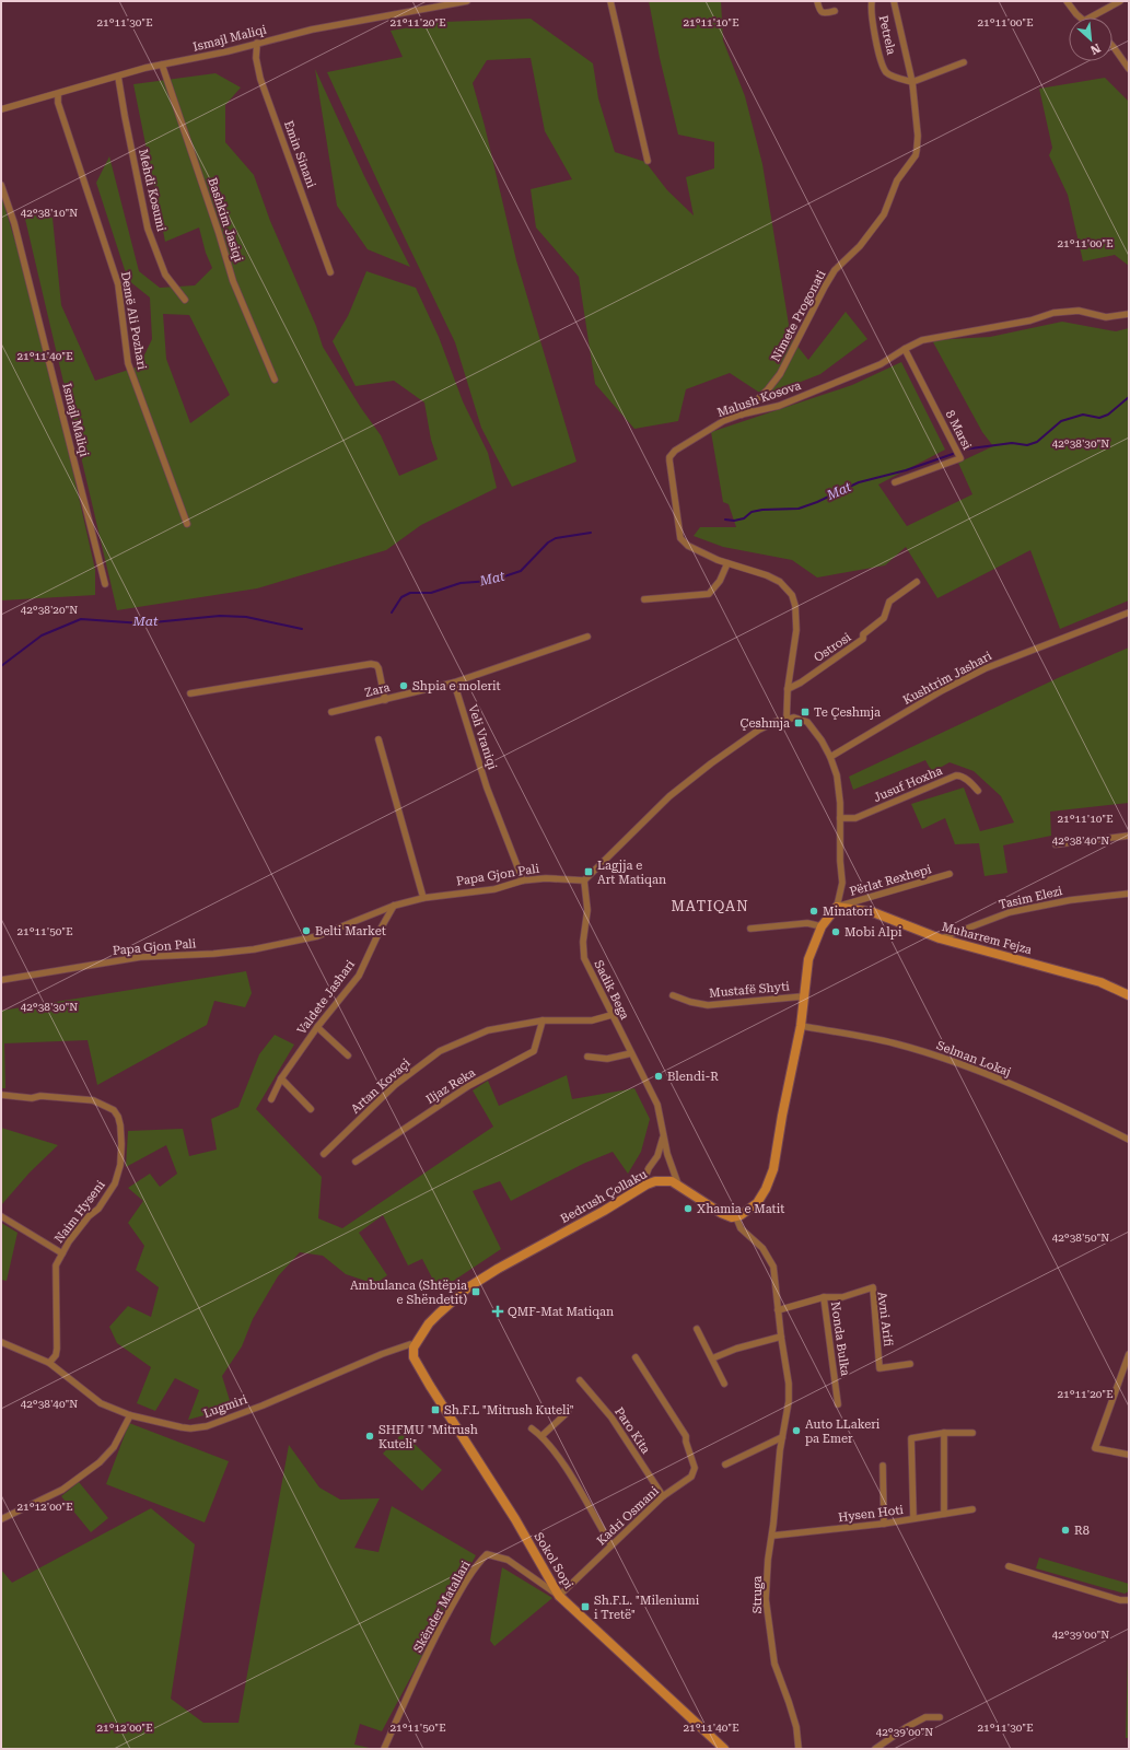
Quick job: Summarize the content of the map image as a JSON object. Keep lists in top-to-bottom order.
{
  "streets": {
    "street": [
      "Petrela",
      "Ismajl Maliqi",
      "Emin Sinani",
      "Mehdi Kosumi",
      "Bashkim Jasiqi",
      "Nimete Progonati",
      "Demë Ali Pozhari",
      "Malush Kosova",
      "8 Marsi",
      "Ostrosi",
      "Kushtrim Jashari",
      "Zara",
      "Veli Vraniqi",
      "Jusuf Hoxha",
      "Papa Gjon Pali",
      "Përlat Rexhepi",
      "Tasim Elezi",
      "Muharrem Fejza",
      "Sadik Bega",
      "Mustafë Shyti",
      "Valdete Jashari",
      "Selman Lokaj",
      "Artan Kovaçi",
      "Iljaz Reka",
      "Bedrush Çollaku",
      "Naim Hyseni",
      "Avni Arifi",
      "Nonda Bulka",
      "Lugmiri",
      "Paro Kita",
      "Hysen Hoti",
      "Kadri Osmani",
      "Sokol Sopi",
      "Struga",
      "Skënder Matallari"
    ]
  },
  "crossings": [
    ["Petrela", "Nimete Progonati"],
    ["Ismajl Maliqi", "Emin Sinani"],
    ["Ismajl Maliqi", "Mehdi Kosumi"],
    ["Ismajl Maliqi", "Bashkim Jasiqi"],
    ["Ismajl Maliqi", "Demë Ali Pozhari"],
    ["Nimete Progonati", "Malush Kosova"],
    ["Malush Kosova", "8 Marsi"],
    ["Malush Kosova", "Ostrosi"],
    ["Zara", "Veli Vraniqi"],
    ["Veli Vraniqi", "Papa Gjon Pali"],
    ["Papa Gjon Pali", "Sadik Bega"],
    ["Papa Gjon Pali", "Valdete Jashari"],
    ["Përlat Rexhepi", "Muharrem Fejza"],
    ["Tasim Elezi", "Muharrem Fejza"],
    ["Sadik Bega", "Artan Kovaçi"],
    ["Sadik Bega", "Bedrush Çollaku"],
    ["Artan Kovaçi", "Iljaz Reka"],
    ["Bedrush Çollaku", "Lugmiri"],
    ["Bedrush Çollaku", "Sokol Sopi"],
    ["Bedrush Çollaku", "Struga"],
    ["Naim Hyseni", "Lugmiri"],
    ["Avni Arifi", "Nonda Bulka"],
    ["Nonda Bulka", "Struga"],
    ["Lugmiri", "Sokol Sopi"],
    ["Paro Kita", "Kadri Osmani"],
    ["Hysen Hoti", "Struga"],
    ["Kadri Osmani", "Sokol Sopi"],
    ["Kadri Osmani", "Skënder Matallari"],
    ["Sokol Sopi", "Skënder Matallari"]
  ],
  "districts": ["MATIQAN"],
  "water": ["Mat"],
  "places": {
    "other": [
      "Shpia e molerit",
      "Minatori",
      "Belti Market",
      "Mobi Alpi",
      "Blendi-R",
      "Xhamia e Matit",
      "Auto LLakeri pa Emer",
      "SHFMU \"Mitrush Kuteli\"",
      "R8"
    ],
    "transit": [
      "Te Çeshmja",
      "Çeshmja",
      "Lagjja e Art Matiqan",
      "Ambulanca (Shtëpia e Shëndetit)",
      "Sh.F.L \"Mitrush Kuteli\"",
      "Sh.F.L. \"Mileniumi i Tretë\""
    ],
    "health": ["QMF-Mat Matiqan"]
  },
  "north": "bottom right",
  "coordinates": [
    "21°11'00\"E",
    "21°11'30\"E",
    "21°11'20\"E",
    "21°11'10\"E",
    "42°38'10\"N",
    "21°11'40\"E",
    "42°38'30\"N",
    "42°38'20\"N",
    "42°38'40\"N",
    "21°11'50\"E",
    "42°38'50\"N",
    "21°12'00\"E",
    "42°39'00\"N"
  ]
}
